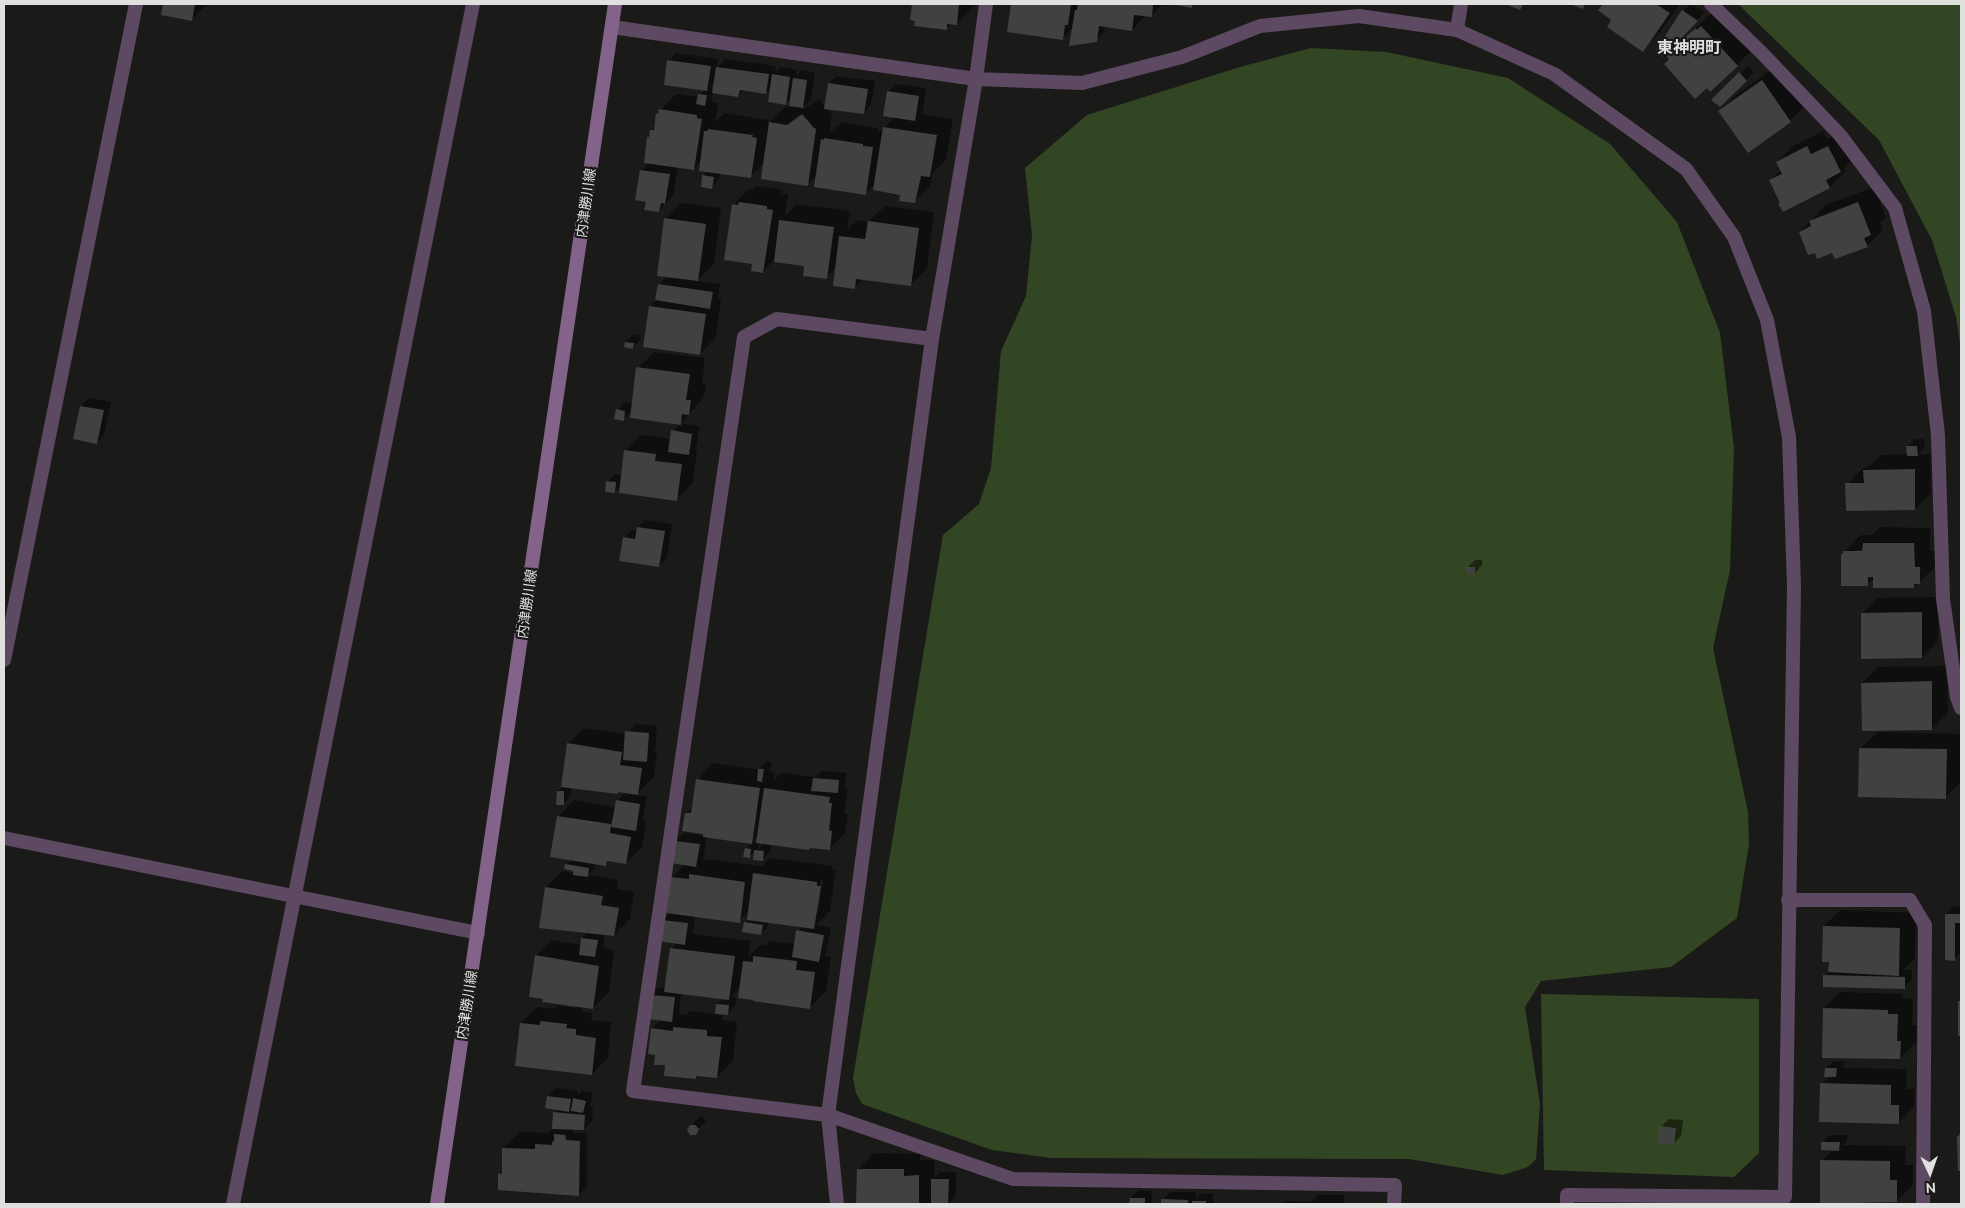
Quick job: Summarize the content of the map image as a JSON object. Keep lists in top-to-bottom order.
{
  "streets": {
    "main road": ["内津勝川線"]
  },
  "districts": ["東神明町"],
  "north": "bottom"
}
